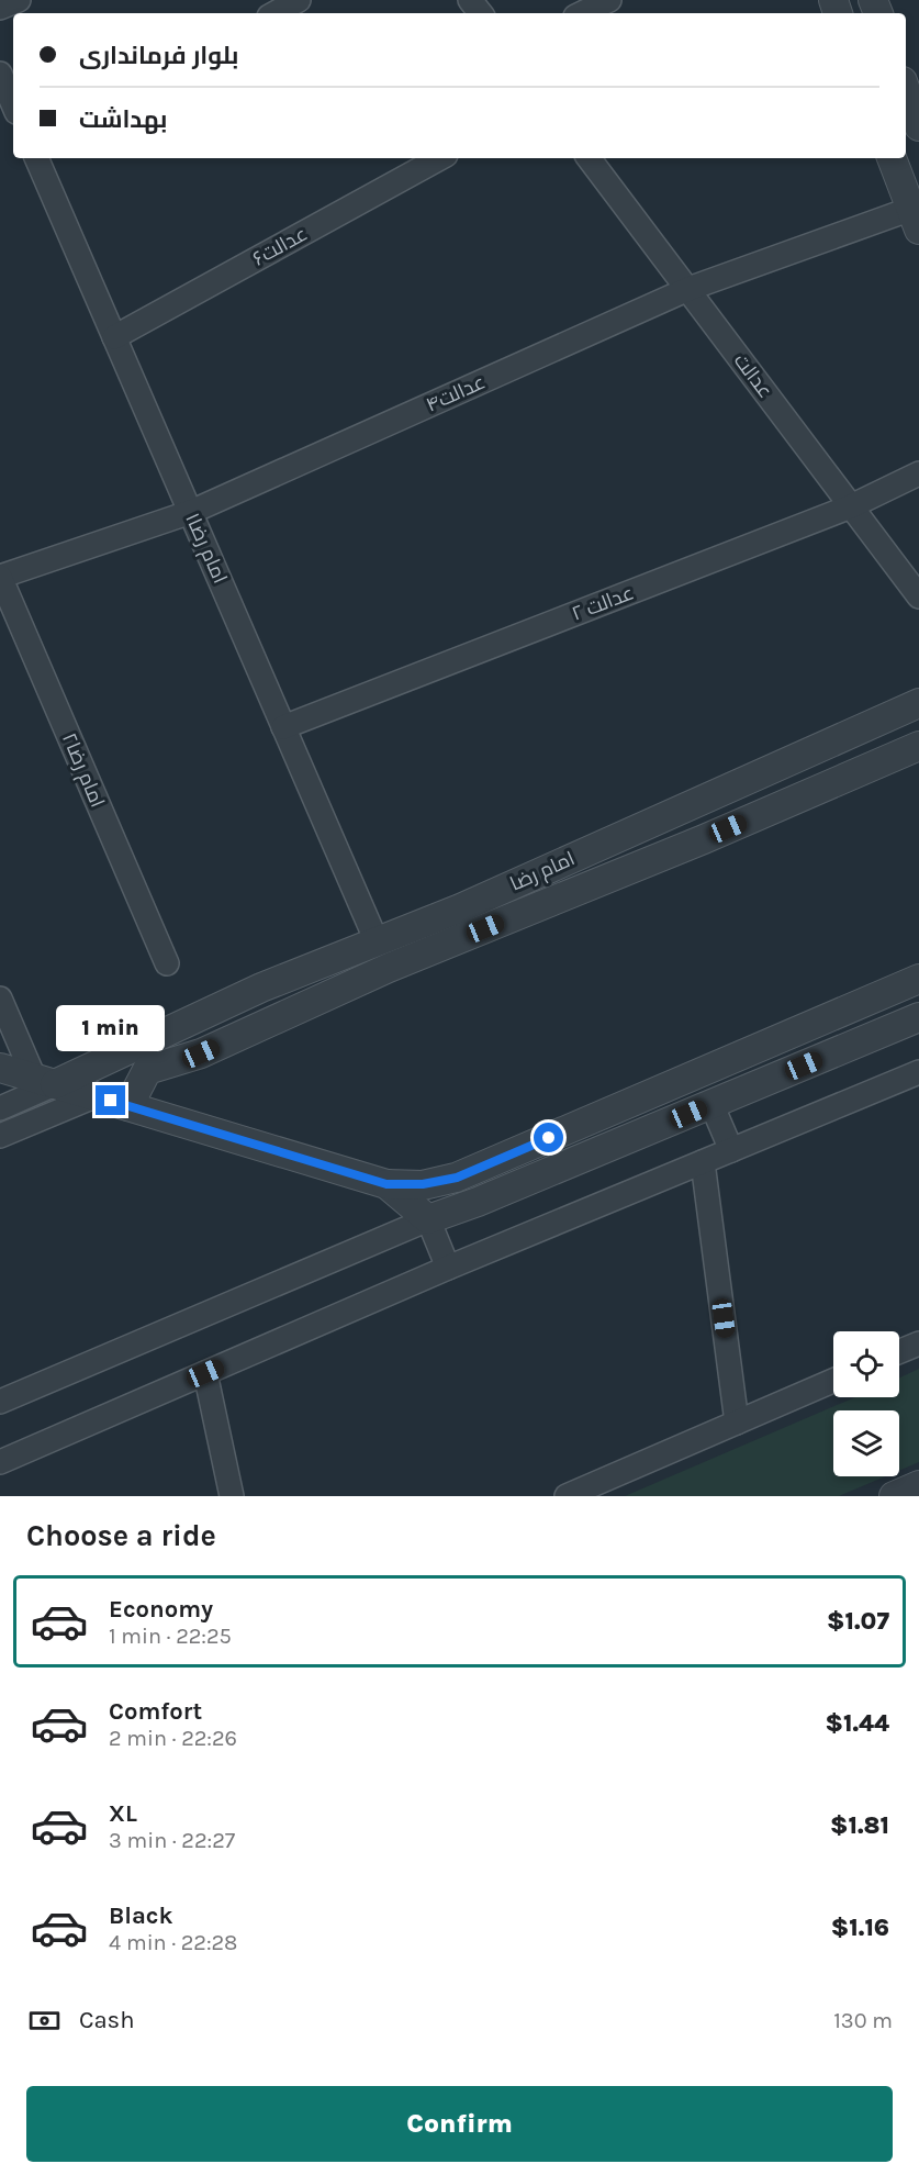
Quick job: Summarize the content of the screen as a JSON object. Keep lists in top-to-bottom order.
{
  "streets": {
    "street": [
      "عدالت۶",
      "عدالت",
      "عدالت۴",
      "امام رضا۱",
      "عدالت ۲",
      "امام رضا۲",
      "امام رضا"
    ]
  },
  "crossings": [
    ["عدالت۶", "امام رضا۱"],
    ["عدالت", "عدالت۴"],
    ["عدالت", "عدالت ۲"],
    ["عدالت۴", "امام رضا۱"],
    ["عدالت۴", "امام رضا۲"],
    ["امام رضا۱", "عدالت ۲"],
    ["امام رضا۱", "امام رضا"]
  ],
  "page": {
    "banner": ["بلوار فرمانداری", "بهداشت"],
    "bubble": "1 min",
    "heading": "Choose a ride",
    "list": [
      {
        "name": "Economy",
        "note": "1 min · 22:25",
        "value": "$1.07"
      },
      {
        "name": "Comfort",
        "note": "2 min · 22:26",
        "value": "$1.44"
      },
      {
        "name": "XL",
        "note": "3 min · 22:27",
        "value": "$1.81"
      },
      {
        "name": "Black",
        "note": "4 min · 22:28",
        "value": "$1.16"
      }
    ],
    "pay": ["Cash", "130 m"],
    "buttons": "Confirm"
  }
}
